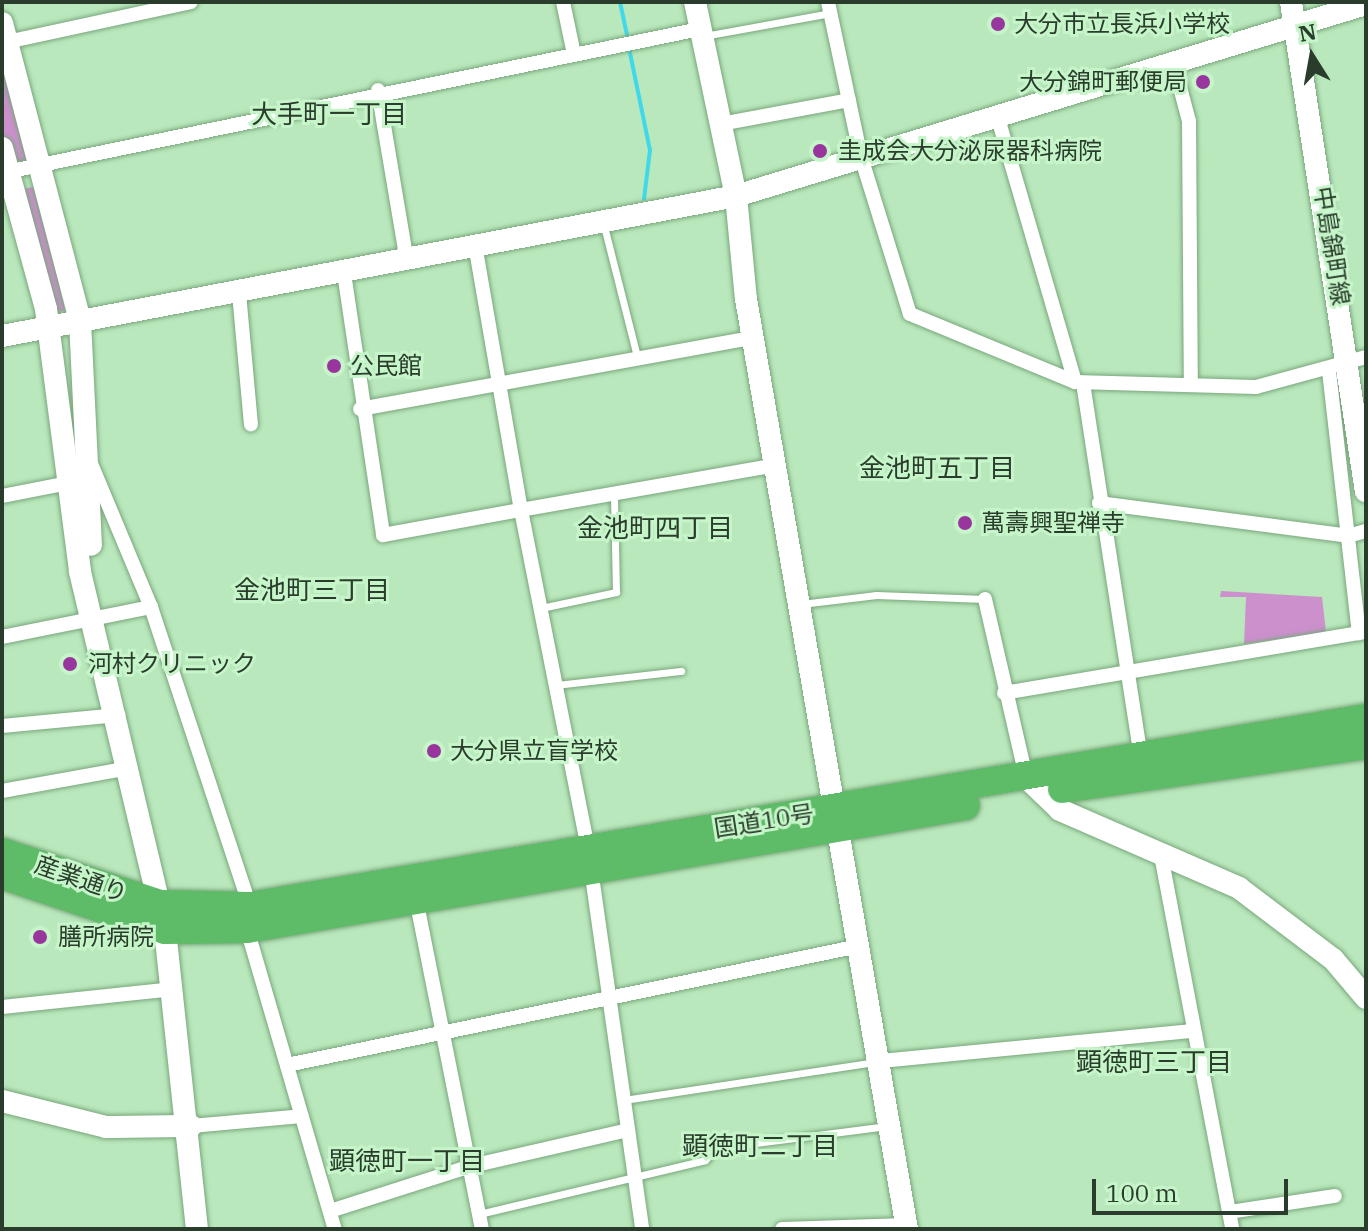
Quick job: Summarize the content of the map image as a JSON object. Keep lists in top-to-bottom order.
{
  "streets": {
    "highway": ["国道10号", "産業通り"],
    "street": ["中島錦町線"]
  },
  "crossings": [
    ["国道10号", "産業通り"]
  ],
  "districts": [
    "大手町一丁目",
    "金池町五丁目",
    "金池町四丁目",
    "金池町三丁目",
    "顕徳町三丁目",
    "顕徳町二丁目",
    "顕徳町一丁目"
  ],
  "places": [
    "大分市立長浜小学校",
    "大分錦町郵便局",
    "圭成会大分泌尿器科病院",
    "公民館",
    "萬壽興聖禅寺",
    "河村クリニック",
    "大分県立盲学校",
    "膳所病院"
  ],
  "scale_bar": "100 m",
  "north": "top"
}
